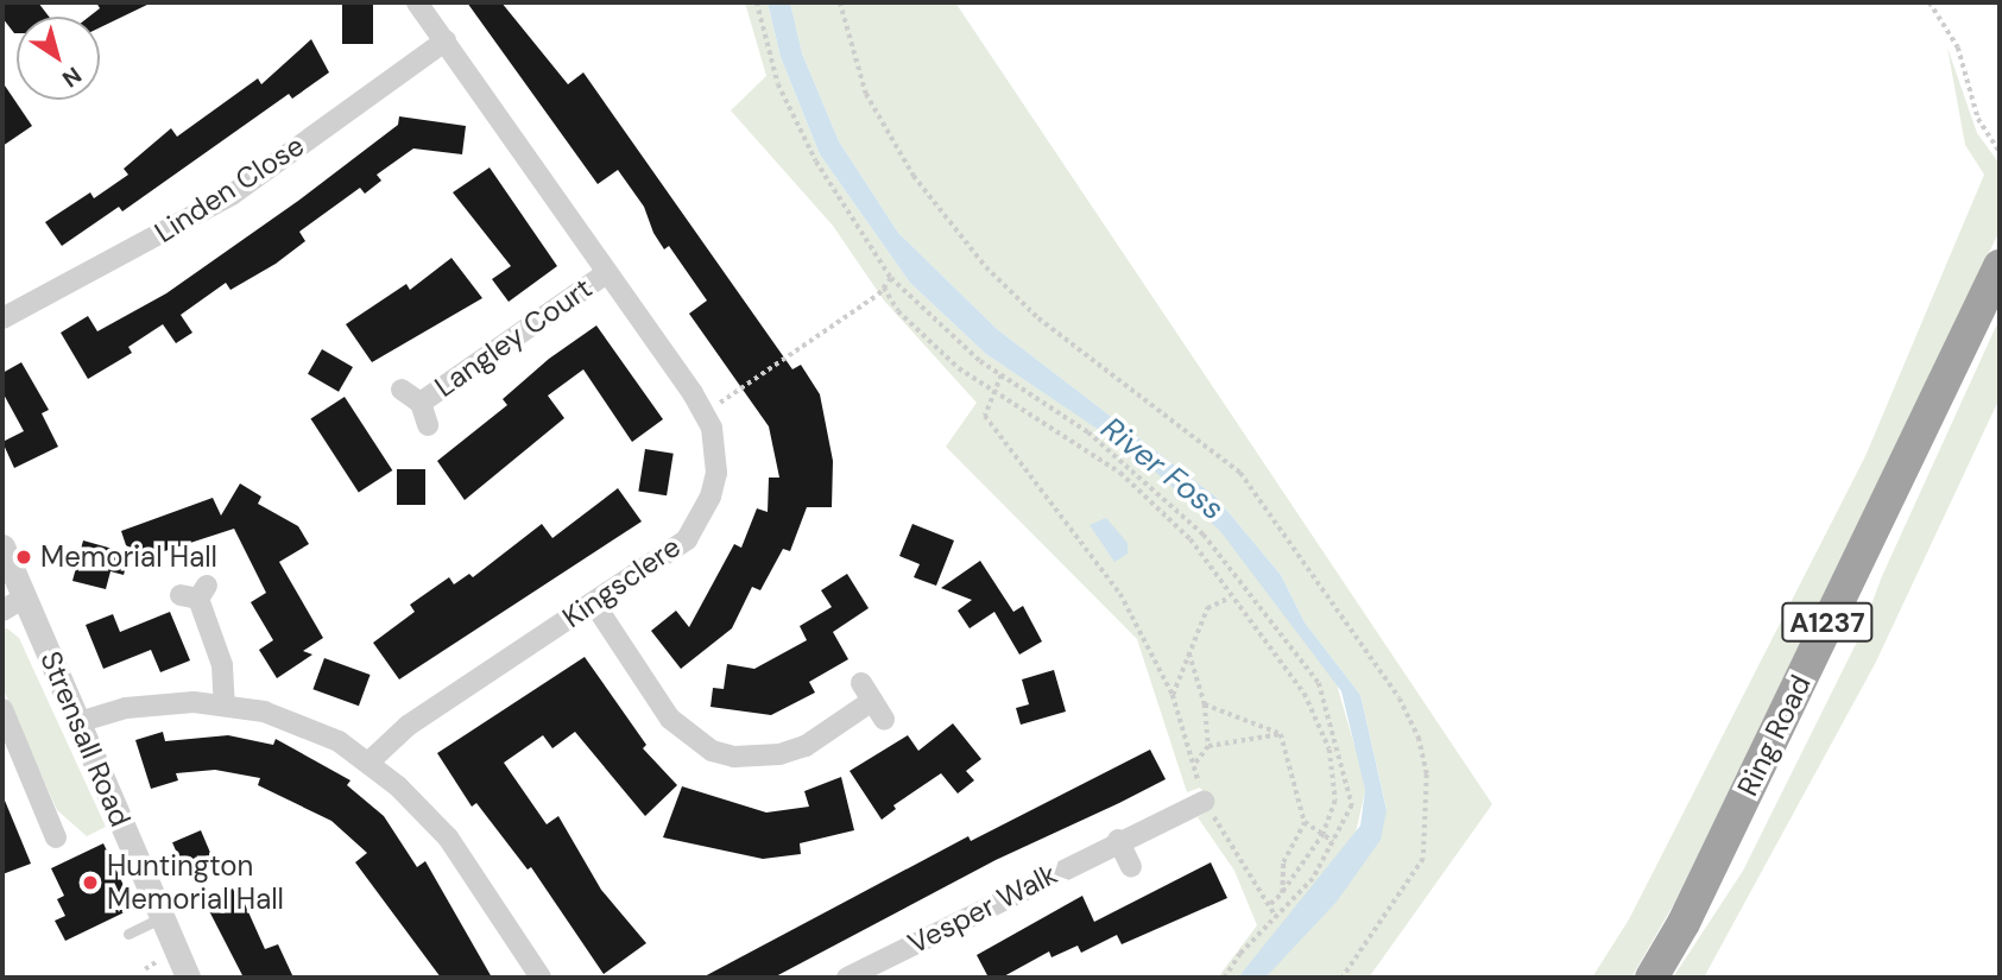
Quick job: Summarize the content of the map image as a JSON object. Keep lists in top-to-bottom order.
{
  "streets": {
    "highway": ["A1237", "Ring Road"],
    "street": [
      "Linden Close",
      "Langley Court",
      "Kingsclere",
      "Strensall Road",
      "Vesper Walk"
    ]
  },
  "crossings": [
    ["Linden Close", "Kingsclere"],
    ["Langley Court", "Kingsclere"]
  ],
  "water": ["River Foss"],
  "places": ["Memorial Hall", "Huntington Memorial Hall"],
  "north": "bottom right"
}
